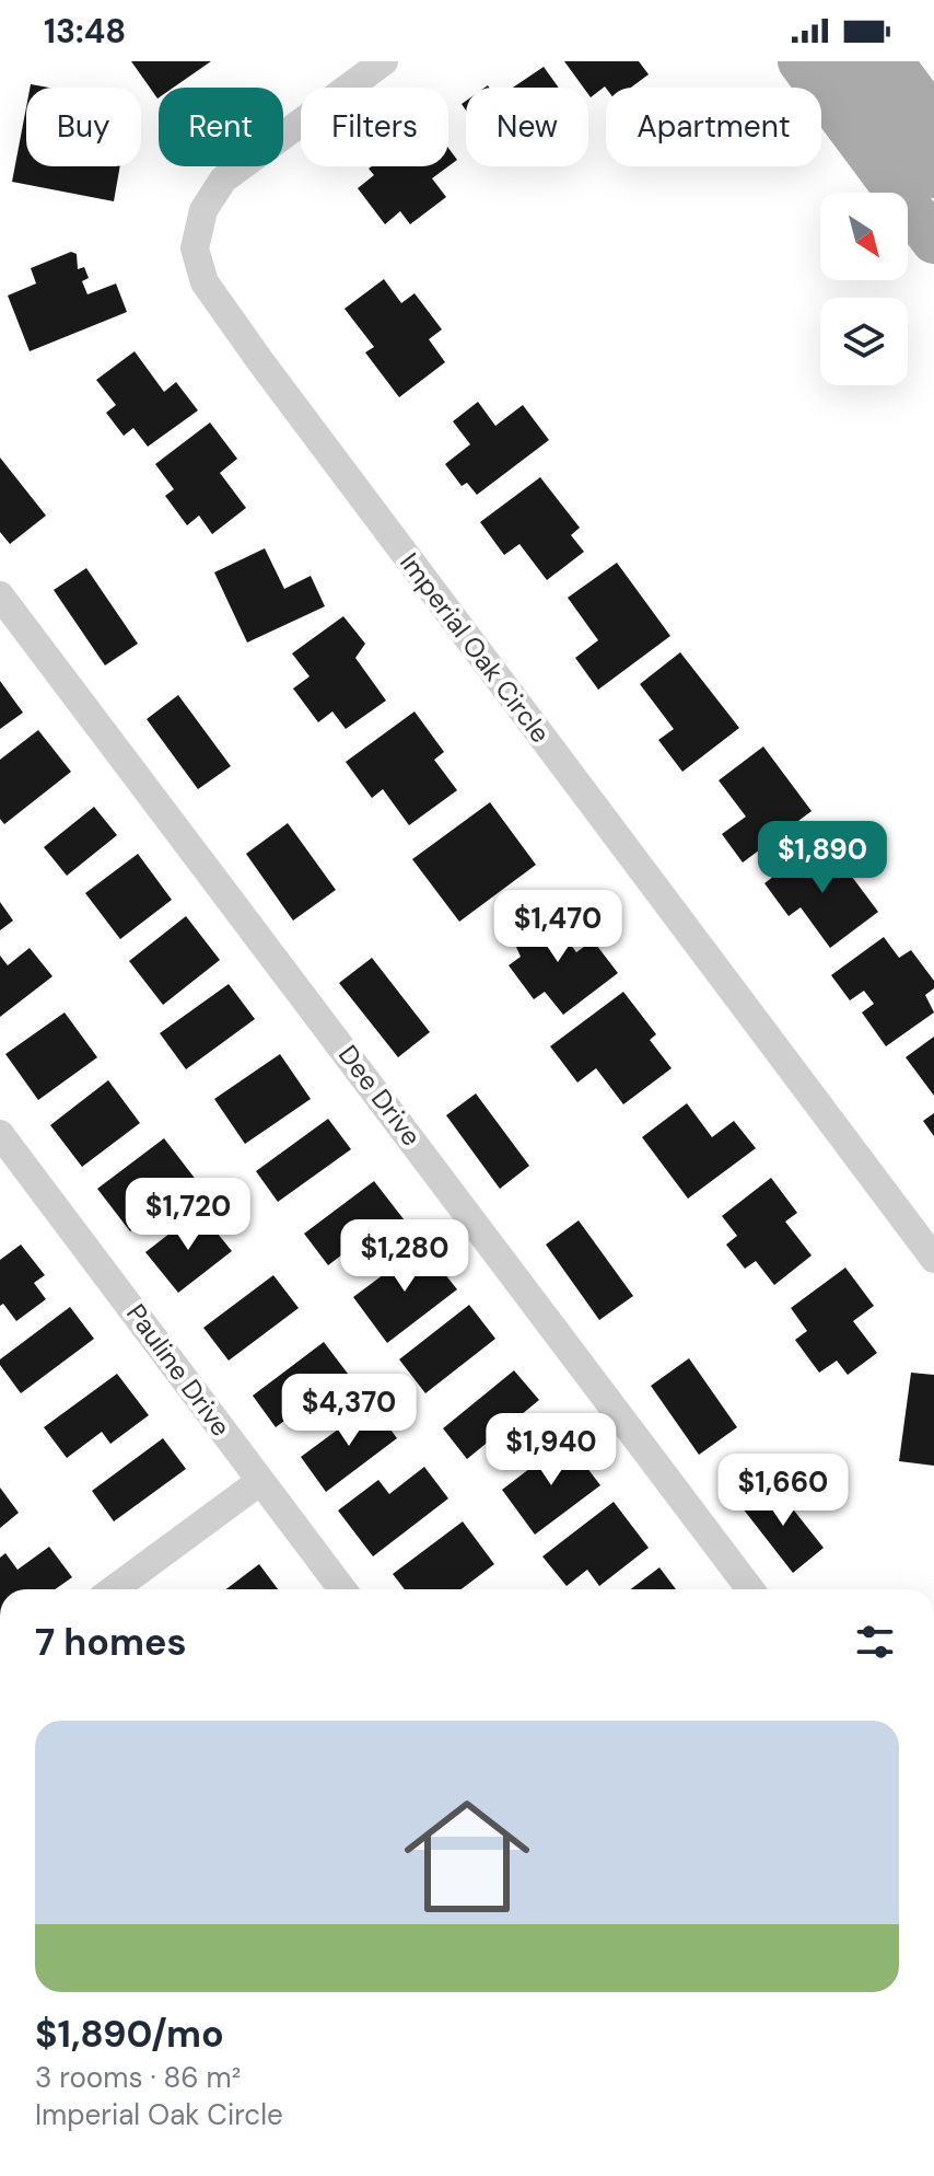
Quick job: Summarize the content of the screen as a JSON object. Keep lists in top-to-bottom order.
{
  "streets": {
    "street": ["Imperial Oak Circle", "Dee Drive", "Pauline Drive"]
  },
  "north": "bottom right",
  "page": {
    "status": "13:48",
    "chip": [
      "Buy",
      "Rent",
      "Filters",
      "New",
      "Apartment"
    ],
    "price": [
      "$1,890",
      "$1,470",
      "$1,720",
      "$1,280",
      "$4,370",
      "$1,940",
      "$1,660"
    ],
    "heading": "7 homes",
    "list": [
      {
        "name": "$1,890/mo",
        "note": "3 rooms · 86 m² · Imperial Oak Circle"
      }
    ]
  }
}
